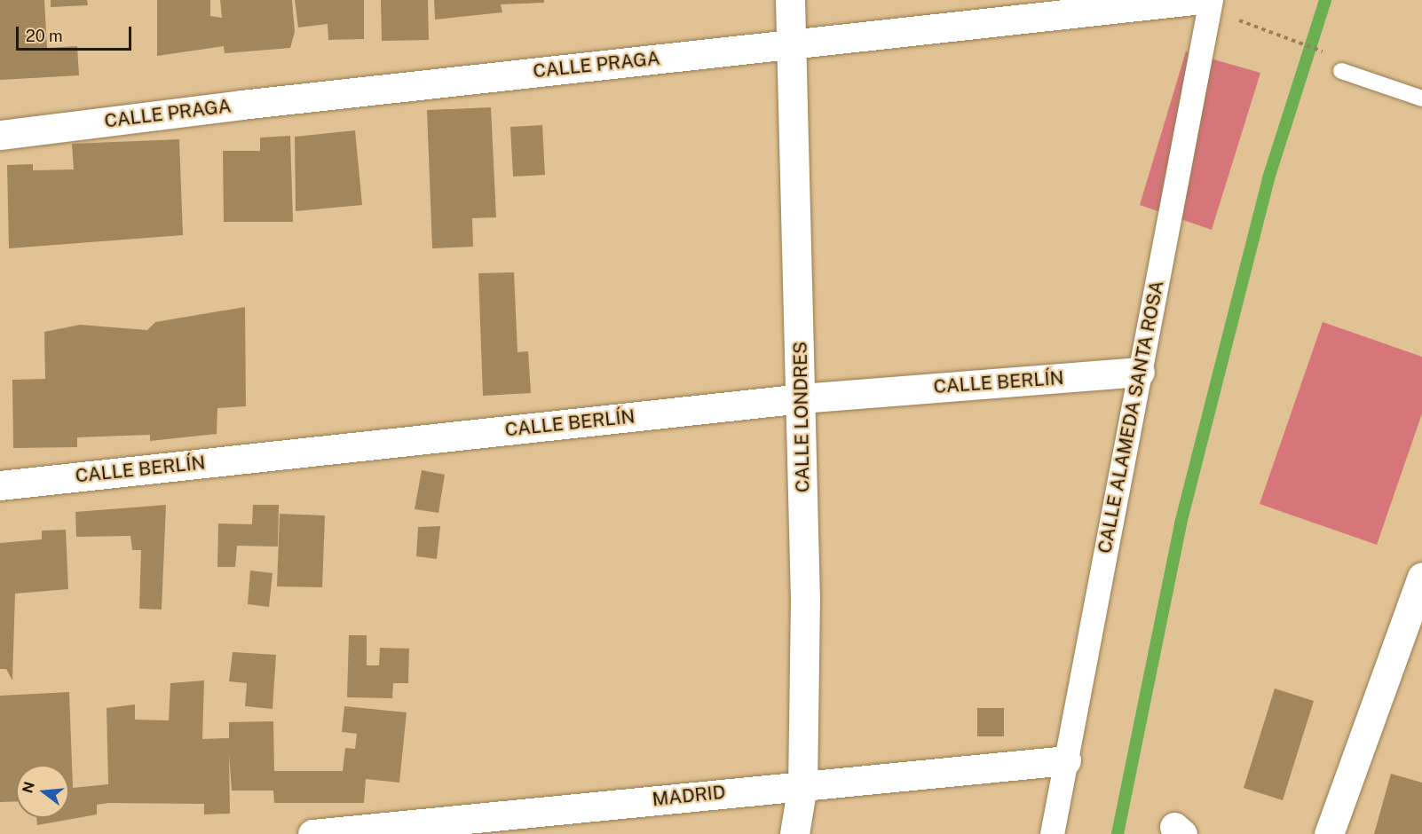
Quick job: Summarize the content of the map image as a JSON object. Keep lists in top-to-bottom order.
{
  "streets": {
    "street": [
      "CALLE PRAGA",
      "CALLE BERLÍN",
      "CALLE LONDRES",
      "CALLE ALAMEDA SANTA ROSA",
      "MADRID"
    ]
  },
  "crossings": [
    ["CALLE PRAGA", "CALLE LONDRES"],
    ["CALLE BERLÍN", "CALLE LONDRES"],
    ["CALLE BERLÍN", "CALLE ALAMEDA SANTA ROSA"],
    ["CALLE LONDRES", "MADRID"],
    ["CALLE ALAMEDA SANTA ROSA", "MADRID"]
  ],
  "scale_bar": "20 m",
  "north": "left"
}
